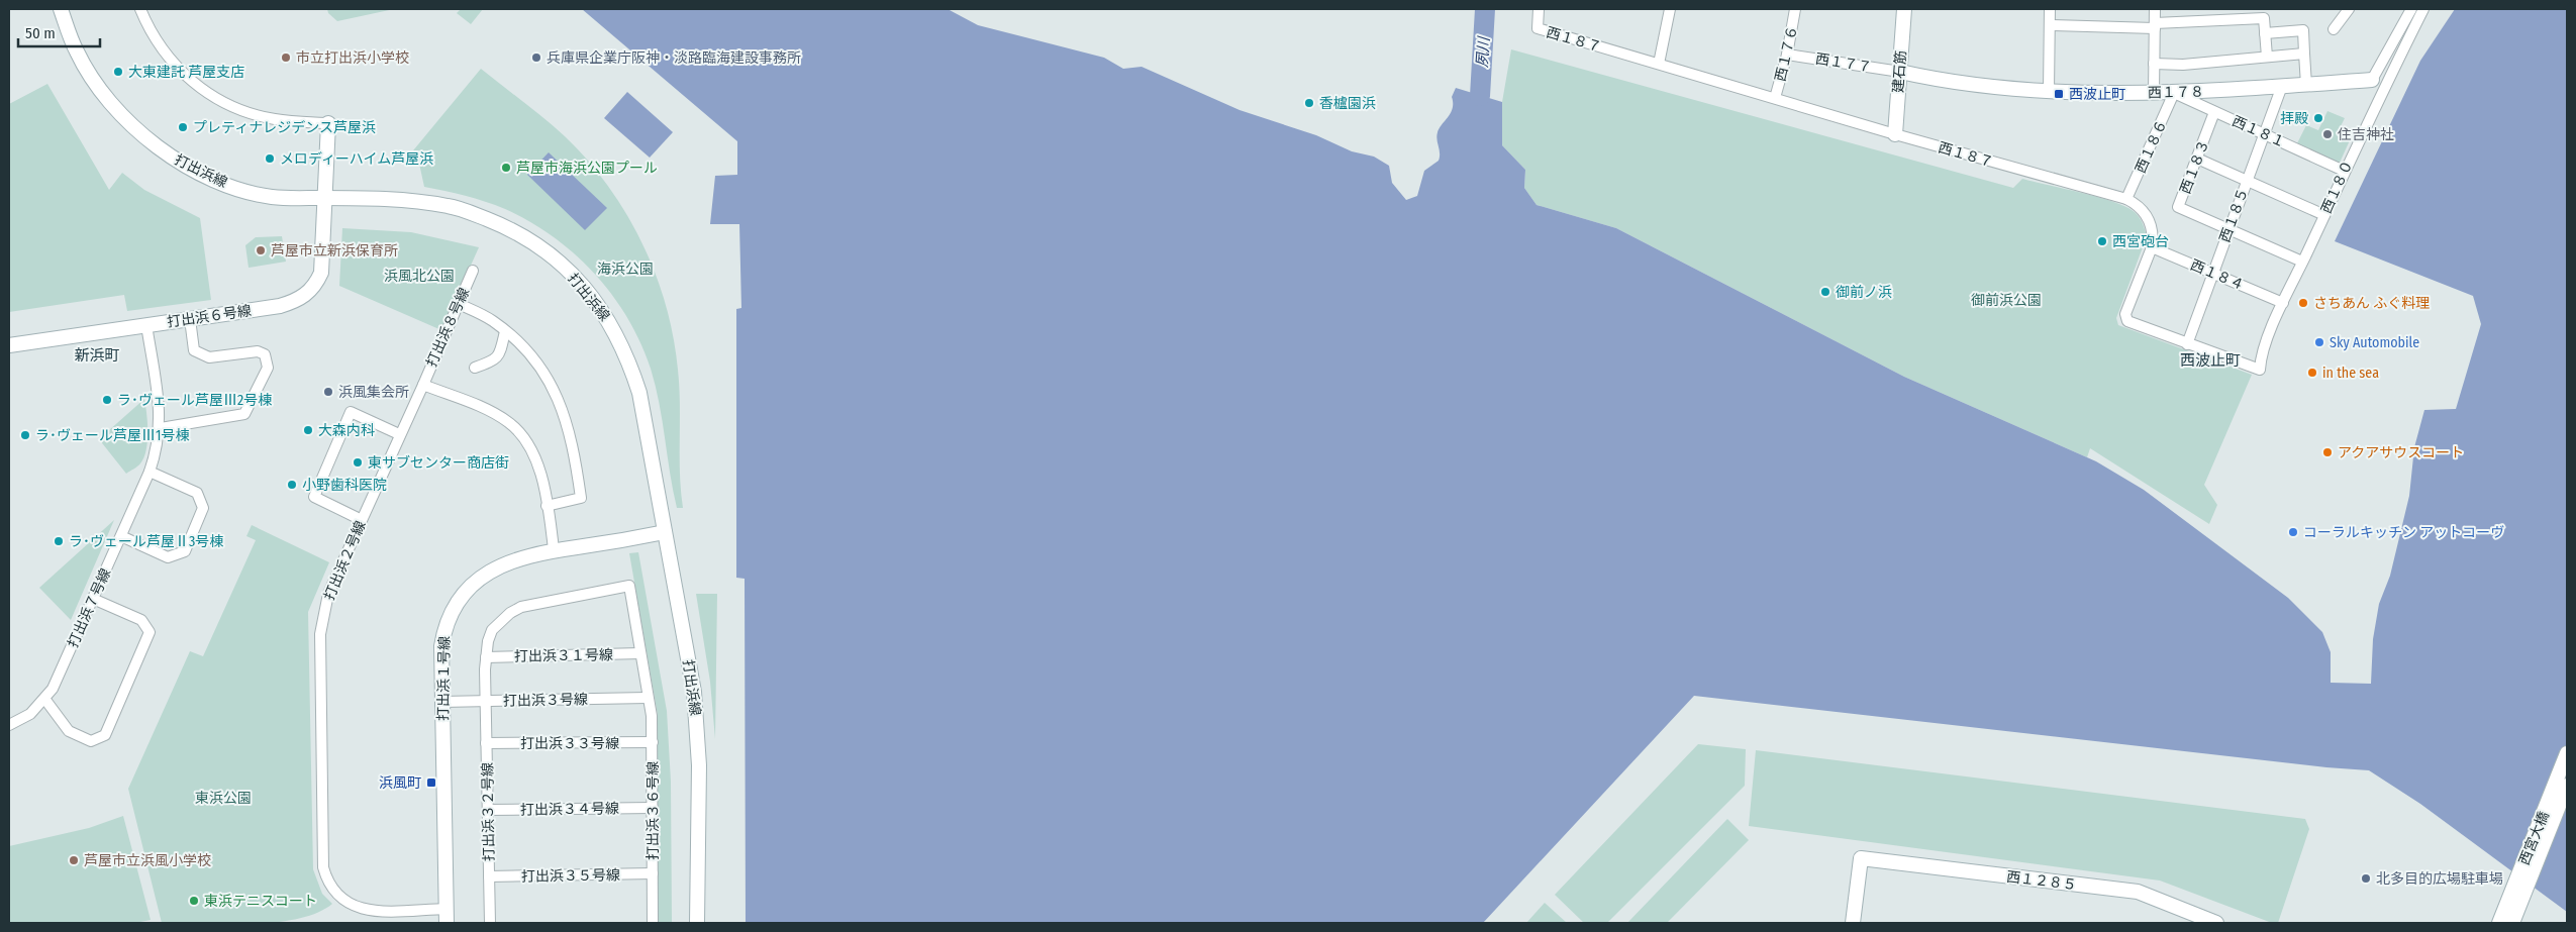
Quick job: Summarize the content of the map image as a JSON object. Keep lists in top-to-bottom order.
{
  "streets": {
    "street": [
      "西１８７",
      "西１７６",
      "西１７７",
      "建石筋",
      "西１７８",
      "西１８１",
      "西１８６",
      "西１８３",
      "打出浜線",
      "西１８０",
      "西１８５",
      "西１８４",
      "打出浜６号線",
      "打出浜８号線",
      "打出浜２号線",
      "打出浜７号線",
      "打出浜３１号線",
      "打出浜１号線",
      "打出浜３号線",
      "打出浜３３号線",
      "打出浜３４号線",
      "打出浜３６号線",
      "打出浜３２号線",
      "西宮大橋",
      "打出浜３５号線",
      "西１２８５"
    ]
  },
  "crossings": [
    ["西１８７", "西１７６"],
    ["西１８７", "建石筋"],
    ["西１８７", "西１８６"],
    ["西１８７", "西１８０"],
    ["西１８７", "西１８５"],
    ["西１８７", "西１８４"],
    ["西１７６", "西１７７"],
    ["西１７７", "建石筋"],
    ["西１７７", "西１７８"],
    ["建石筋", "西１７８"],
    ["西１７８", "西１８１"],
    ["西１７８", "西１８６"],
    ["西１７８", "西１８５"],
    ["西１８１", "西１８６"],
    ["西１８１", "西１８３"],
    ["西１８１", "西１８０"],
    ["西１８１", "西１８５"],
    ["西１８３", "西１８０"],
    ["西１８３", "西１８５"],
    ["打出浜線", "打出浜６号線"],
    ["打出浜線", "打出浜１号線"],
    ["西１８０", "西１８４"],
    ["西１８５", "西１８４"],
    ["打出浜６号線", "打出浜７号線"],
    ["打出浜８号線", "打出浜２号線"],
    ["打出浜２号線", "打出浜１号線"],
    ["打出浜３１号線", "打出浜３６号線"],
    ["打出浜３１号線", "打出浜３２号線"],
    ["打出浜１号線", "打出浜３号線"],
    ["打出浜３号線", "打出浜３６号線"],
    ["打出浜３号線", "打出浜３２号線"],
    ["打出浜３３号線", "打出浜３６号線"],
    ["打出浜３３号線", "打出浜３２号線"],
    ["打出浜３４号線", "打出浜３６号線"],
    ["打出浜３４号線", "打出浜３２号線"],
    ["打出浜３６号線", "打出浜３２号線"],
    ["打出浜３６号線", "打出浜３５号線"],
    ["打出浜３２号線", "打出浜３５号線"]
  ],
  "districts": ["新浜町", "西波止町"],
  "water": ["夙川"],
  "parks": [
    "海浜公園",
    "浜風北公園",
    "御前浜公園",
    "東浜公園"
  ],
  "places": {
    "other": [
      "市立打出浜小学校",
      "兵庫県企業庁阪神・淡路臨海建設事務所",
      "大東建託 芦屋支店",
      "香櫨園浜",
      "拝殿",
      "プレティナレジデンス芦屋浜",
      "住吉神社",
      "メロディーハイム芦屋浜",
      "芦屋市海浜公園プール",
      "西宮砲台",
      "芦屋市立新浜保育所",
      "御前ノ浜",
      "さちあん ふぐ料理",
      "Sky Automobile",
      "in the sea",
      "浜風集会所",
      "ラ･ヴェール芦屋Ⅲ2号棟",
      "大森内科",
      "ラ･ヴェール芦屋Ⅲ1号棟",
      "アクアサウスコート",
      "東サブセンター商店街",
      "小野歯科医院",
      "コーラルキッチン アットコーヴ",
      "ラ･ヴェール芦屋Ⅱ3号棟",
      "芦屋市立浜風小学校",
      "北多目的広場駐車場",
      "東浜テニスコート"
    ],
    "transit": ["西波止町", "浜風町"]
  },
  "scale_bar": "50 m"
}
